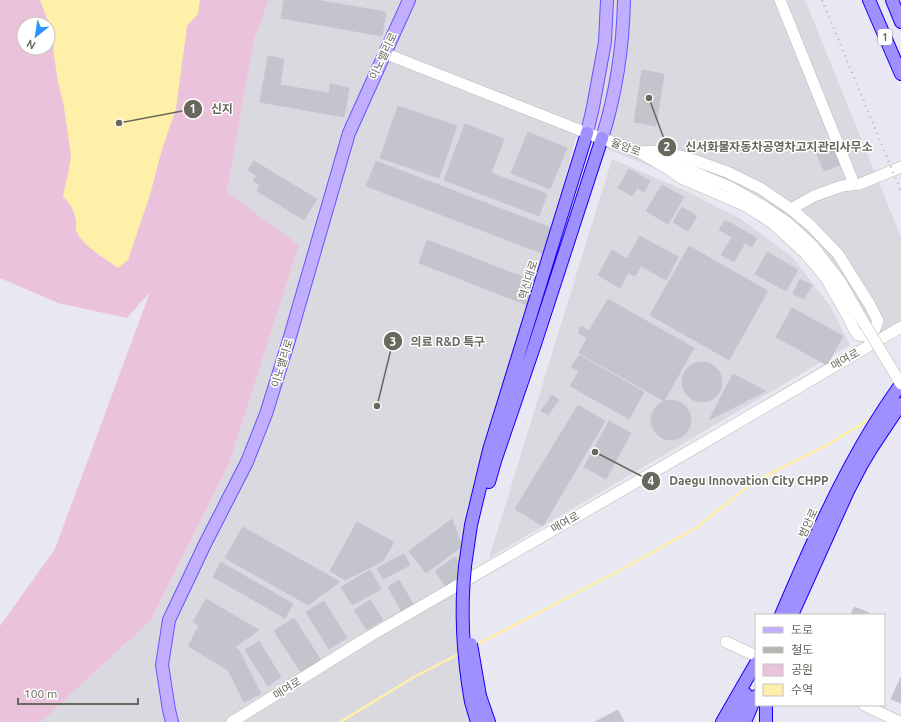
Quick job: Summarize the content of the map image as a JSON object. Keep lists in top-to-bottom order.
{
  "streets": {
    "highway": ["1", "혁신대로", "범안로"],
    "main road": ["이노밸리로"],
    "street": ["율암로", "매여로"]
  },
  "crossings": [
    ["이노밸리로", "율암로"],
    ["율암로", "혁신대로"],
    ["율암로", "범안로"]
  ],
  "places": [
    "신서화물자동차공영차고지관리사무소",
    "신지",
    "의료 R&D 특구",
    "Daegu Innovation City CHPP"
  ],
  "legend": [
    "도로",
    "철도",
    "공원",
    "수역"
  ],
  "scale_bar": "100 m",
  "north": "bottom left"
}
